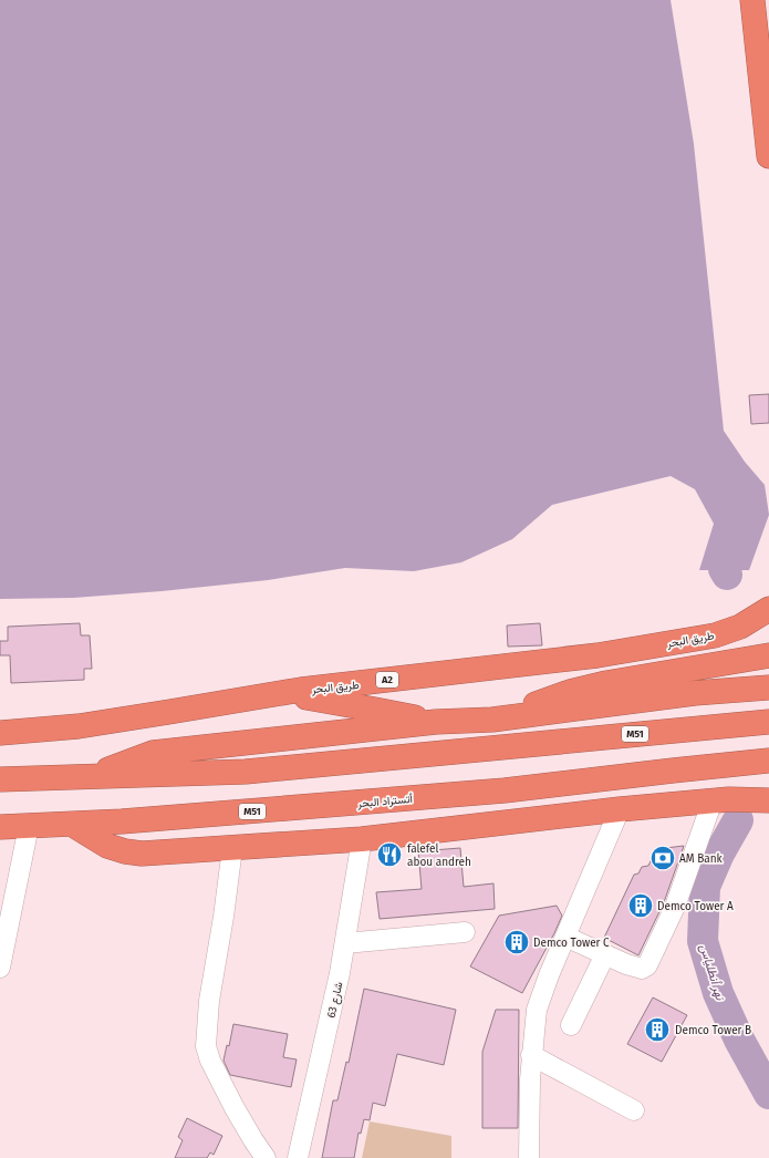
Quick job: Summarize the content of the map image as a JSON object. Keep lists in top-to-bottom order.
{
  "streets": {
    "highway": [
      "طريق البحر",
      "A2",
      "M51",
      "أتستراد البحر"
    ],
    "street": ["شارع 63"]
  },
  "water": ["نهر أنطلياس"],
  "places": {
    "restaurant": ["falefel abou andreh"],
    "bank": ["AM Bank"],
    "building": ["Demco Tower A", "Demco Tower C", "Demco Tower B"]
  }
}
